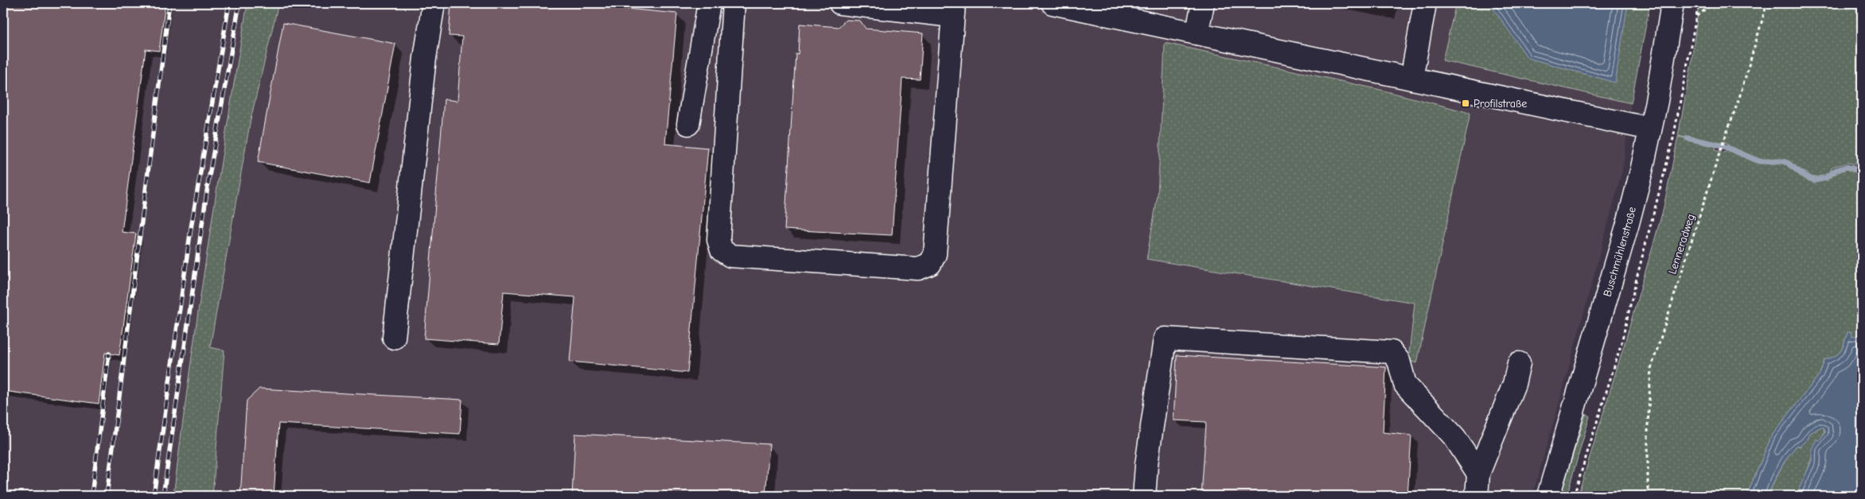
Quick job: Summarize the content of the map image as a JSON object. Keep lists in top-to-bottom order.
{
  "streets": {
    "street": ["Buschmühlenstraße"],
    "path": ["Lenneradweg"]
  },
  "places": {
    "transit": ["Profilstraße"]
  }
}
